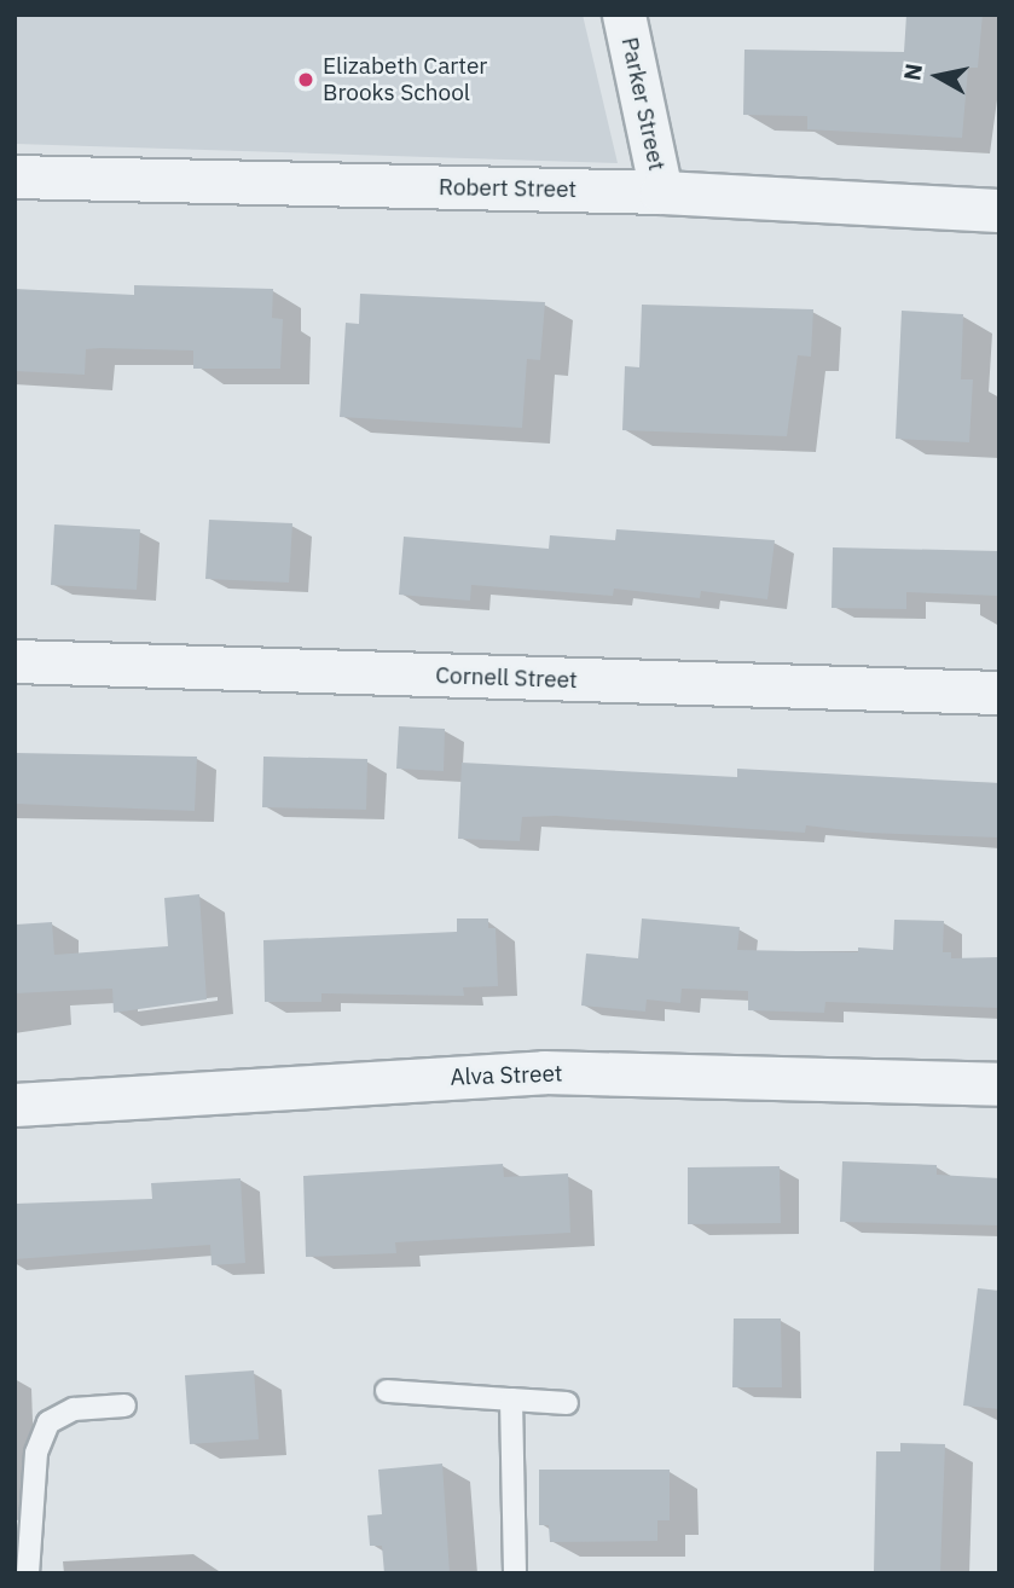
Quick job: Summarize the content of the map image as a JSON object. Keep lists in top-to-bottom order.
{
  "streets": {
    "street": [
      "Parker Street",
      "Robert Street",
      "Cornell Street",
      "Alva Street"
    ]
  },
  "crossings": [
    ["Parker Street", "Robert Street"]
  ],
  "places": ["Elizabeth Carter Brooks School"],
  "north": "left"
}
